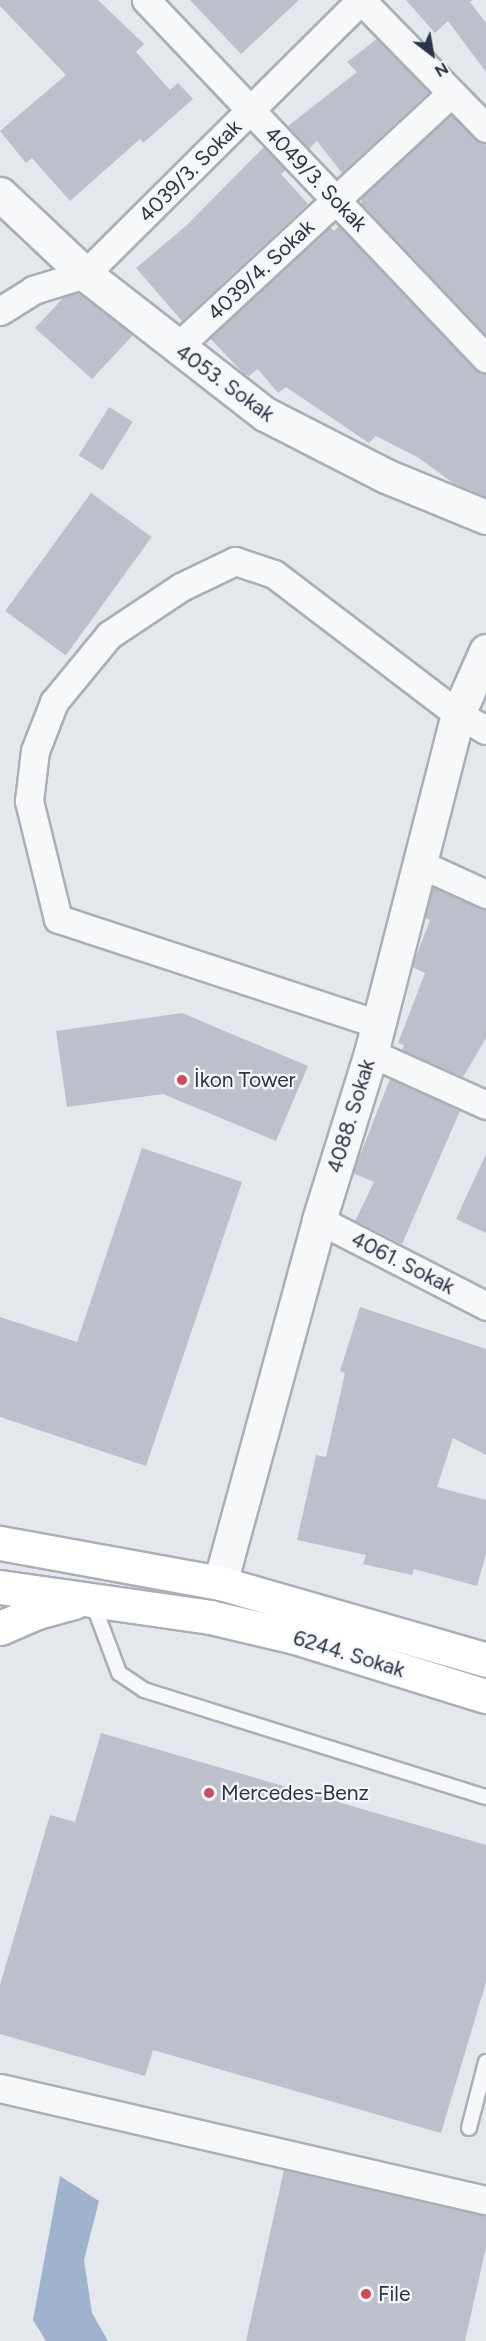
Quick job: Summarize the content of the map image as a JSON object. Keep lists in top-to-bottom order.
{
  "streets": {
    "main road": ["6244. Sokak"],
    "street": [
      "4039/3. Sokak",
      "4049/3. Sokak",
      "4039/4. Sokak",
      "4053. Sokak",
      "4088. Sokak",
      "4061. Sokak"
    ]
  },
  "crossings": [
    ["4039/3. Sokak", "4049/3. Sokak"],
    ["4039/3. Sokak", "4053. Sokak"],
    ["4049/3. Sokak", "4039/4. Sokak"],
    ["4039/4. Sokak", "4053. Sokak"],
    ["4088. Sokak", "4061. Sokak"],
    ["4088. Sokak", "6244. Sokak"]
  ],
  "places": ["İkon Tower", "Mercedes-Benz", "File"],
  "north": "bottom right"
}
